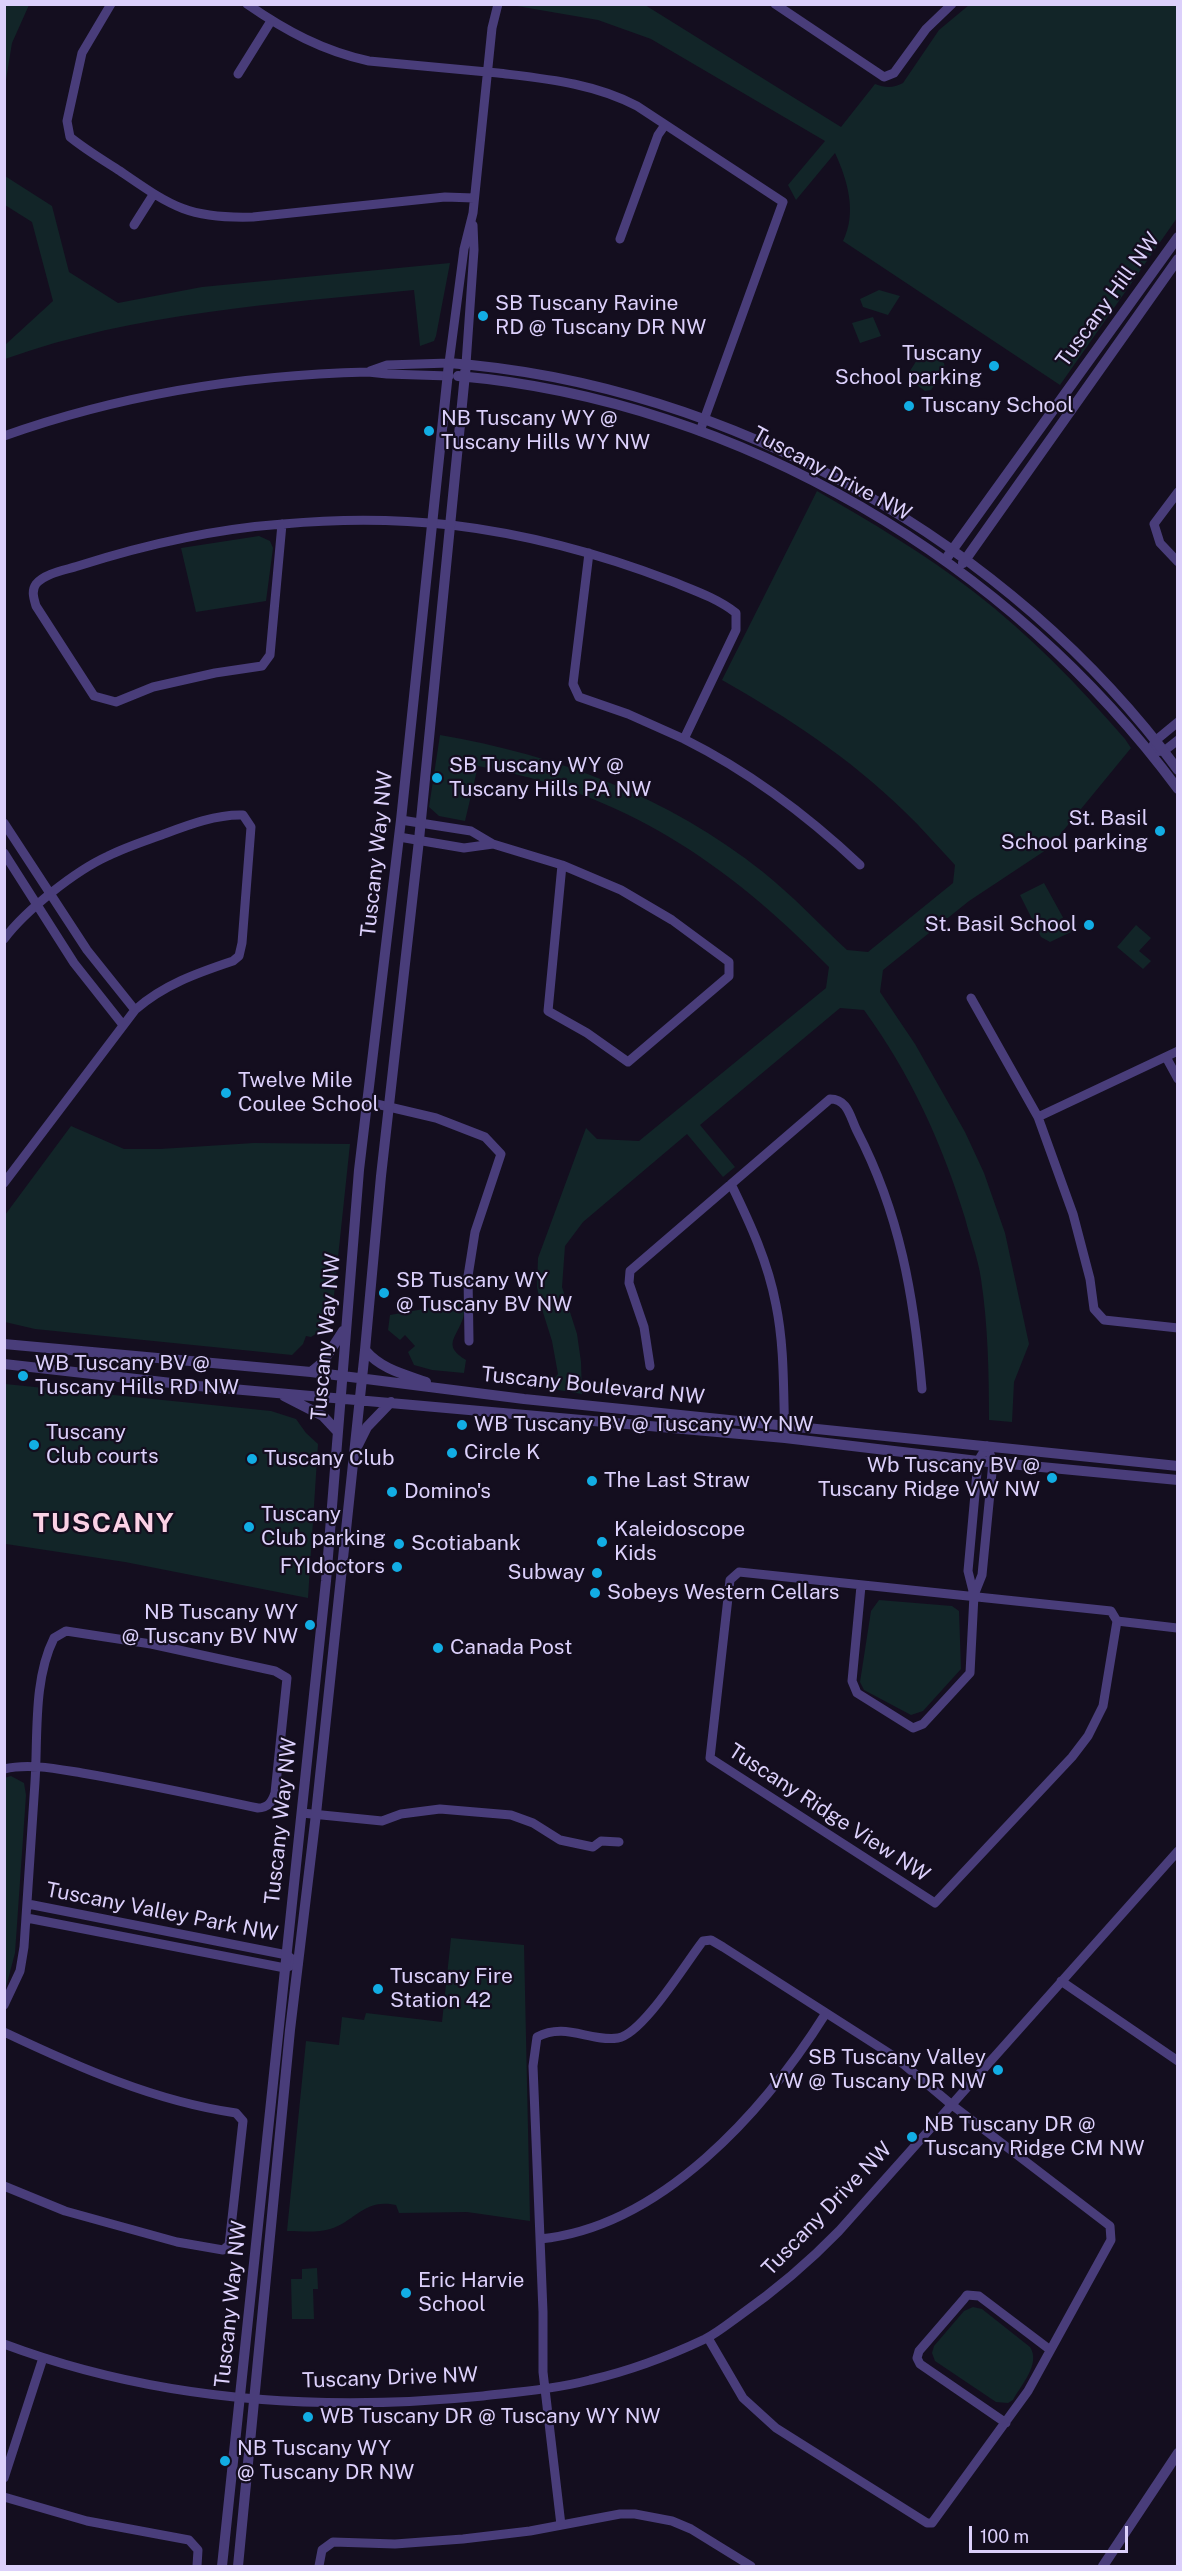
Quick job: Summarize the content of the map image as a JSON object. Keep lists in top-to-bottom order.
{
  "streets": {
    "street": [
      "Tuscany Hill NW",
      "Tuscany Drive NW",
      "Tuscany Way NW",
      "Tuscany Boulevard NW",
      "Tuscany Ridge View NW",
      "Tuscany Valley Park NW"
    ]
  },
  "crossings": [
    ["Tuscany Hill NW", "Tuscany Drive NW"],
    ["Tuscany Drive NW", "Tuscany Way NW"],
    ["Tuscany Way NW", "Tuscany Boulevard NW"],
    ["Tuscany Way NW", "Tuscany Valley Park NW"]
  ],
  "districts": ["TUSCANY"],
  "places": [
    "SB Tuscany Ravine RD @ Tuscany DR NW",
    "Tuscany School parking",
    "Tuscany School",
    "NB Tuscany WY @ Tuscany Hills WY NW",
    "SB Tuscany WY @ Tuscany Hills PA NW",
    "St. Basil School parking",
    "St. Basil School",
    "Twelve Mile Coulee School",
    "SB Tuscany WY @ Tuscany BV NW",
    "WB Tuscany BV @ Tuscany Hills RD NW",
    "WB Tuscany BV @ Tuscany WY NW",
    "Tuscany Club courts",
    "Circle K",
    "Tuscany Club",
    "Wb Tuscany BV @ Tuscany Ridge VW NW",
    "The Last Straw",
    "Domino's",
    "Tuscany Club parking",
    "Kaleidoscope Kids",
    "Scotiabank",
    "FYIdoctors",
    "Subway",
    "Sobeys Western Cellars",
    "NB Tuscany WY @ Tuscany BV NW",
    "Canada Post",
    "Tuscany Fire Station 42",
    "SB Tuscany Valley VW @ Tuscany DR NW",
    "NB Tuscany DR @ Tuscany Ridge CM NW",
    "Eric Harvie School",
    "WB Tuscany DR @ Tuscany WY NW",
    "NB Tuscany WY @ Tuscany DR NW"
  ],
  "scale_bar": "100 m"
}
